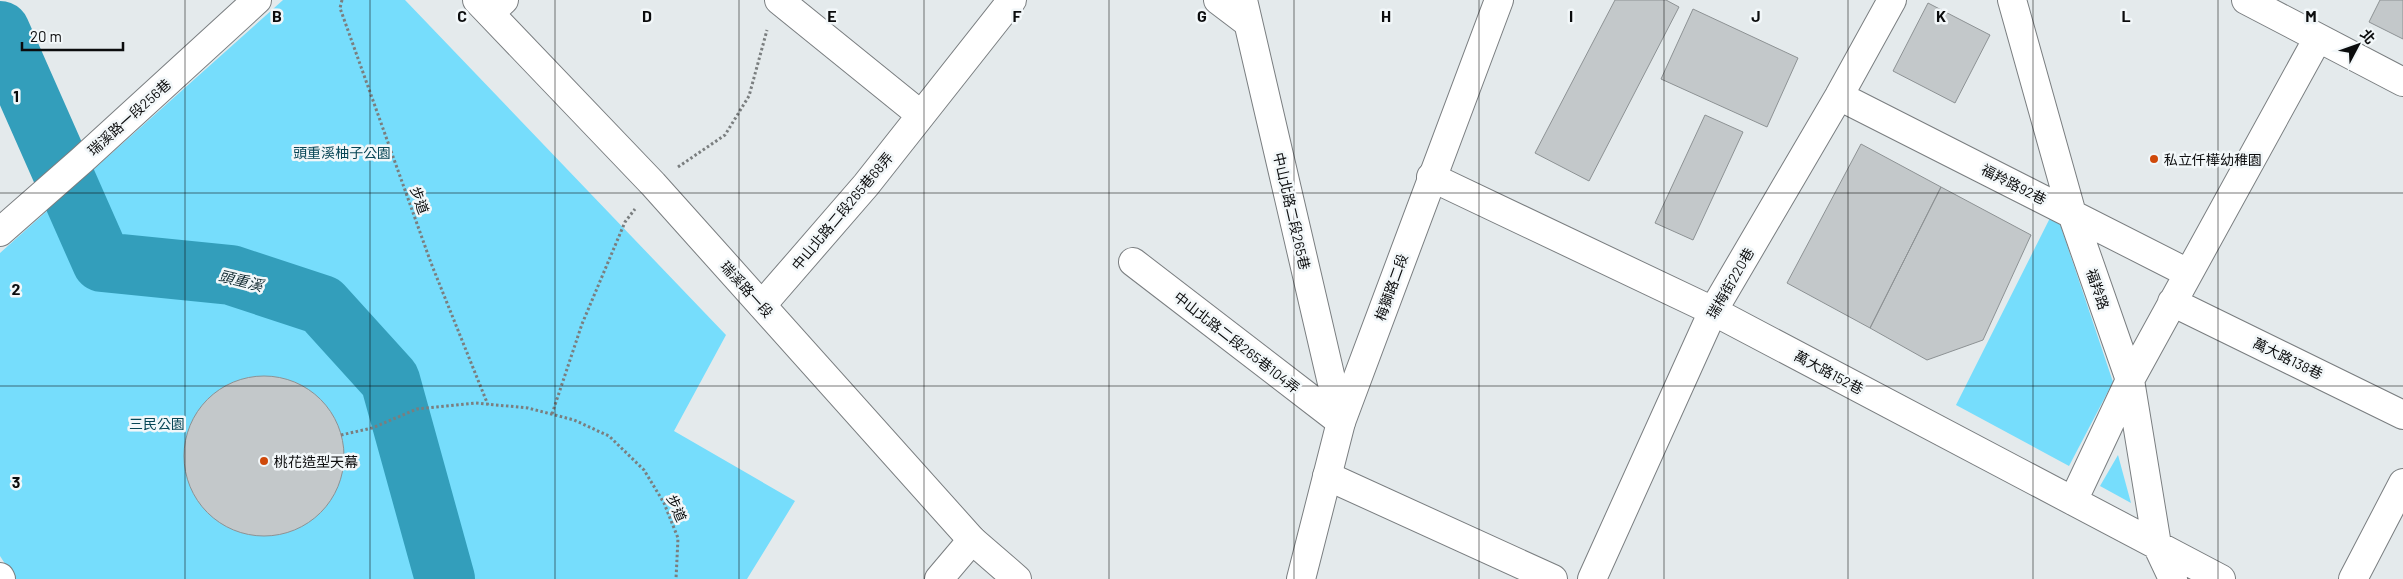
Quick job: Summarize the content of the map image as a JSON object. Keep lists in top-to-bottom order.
{
  "streets": {
    "street": [
      "瑞溪路一段256巷",
      "福羚路92巷",
      "中山北路二段265巷68弄",
      "中山北路二段265巷",
      "瑞梅街220巷",
      "梅獅路二段",
      "瑞溪路一段",
      "福羚路",
      "中山北路二段265巷104弄",
      "萬大路138巷",
      "萬大路152巷"
    ],
    "path": ["步道"]
  },
  "crossings": [
    ["福羚路92巷", "瑞梅街220巷"],
    ["福羚路92巷", "福羚路"],
    ["中山北路二段265巷68弄", "瑞溪路一段"],
    ["中山北路二段265巷", "梅獅路二段"],
    ["中山北路二段265巷", "中山北路二段265巷104弄"],
    ["瑞梅街220巷", "萬大路152巷"],
    ["梅獅路二段", "中山北路二段265巷104弄"],
    ["梅獅路二段", "萬大路152巷"],
    ["福羚路", "萬大路152巷"]
  ],
  "water": ["頭重溪"],
  "parks": ["頭重溪柚子公園", "三民公園"],
  "places": ["私立仟樺幼稚園", "桃花造型天幕"],
  "scale_bar": "20 m",
  "north": "top right",
  "grid": {
    "columns": [
      "B",
      "C",
      "D",
      "E",
      "F",
      "G",
      "H",
      "I",
      "J",
      "K",
      "L",
      "M"
    ],
    "rows": ["1", "2", "3"]
  }
}
